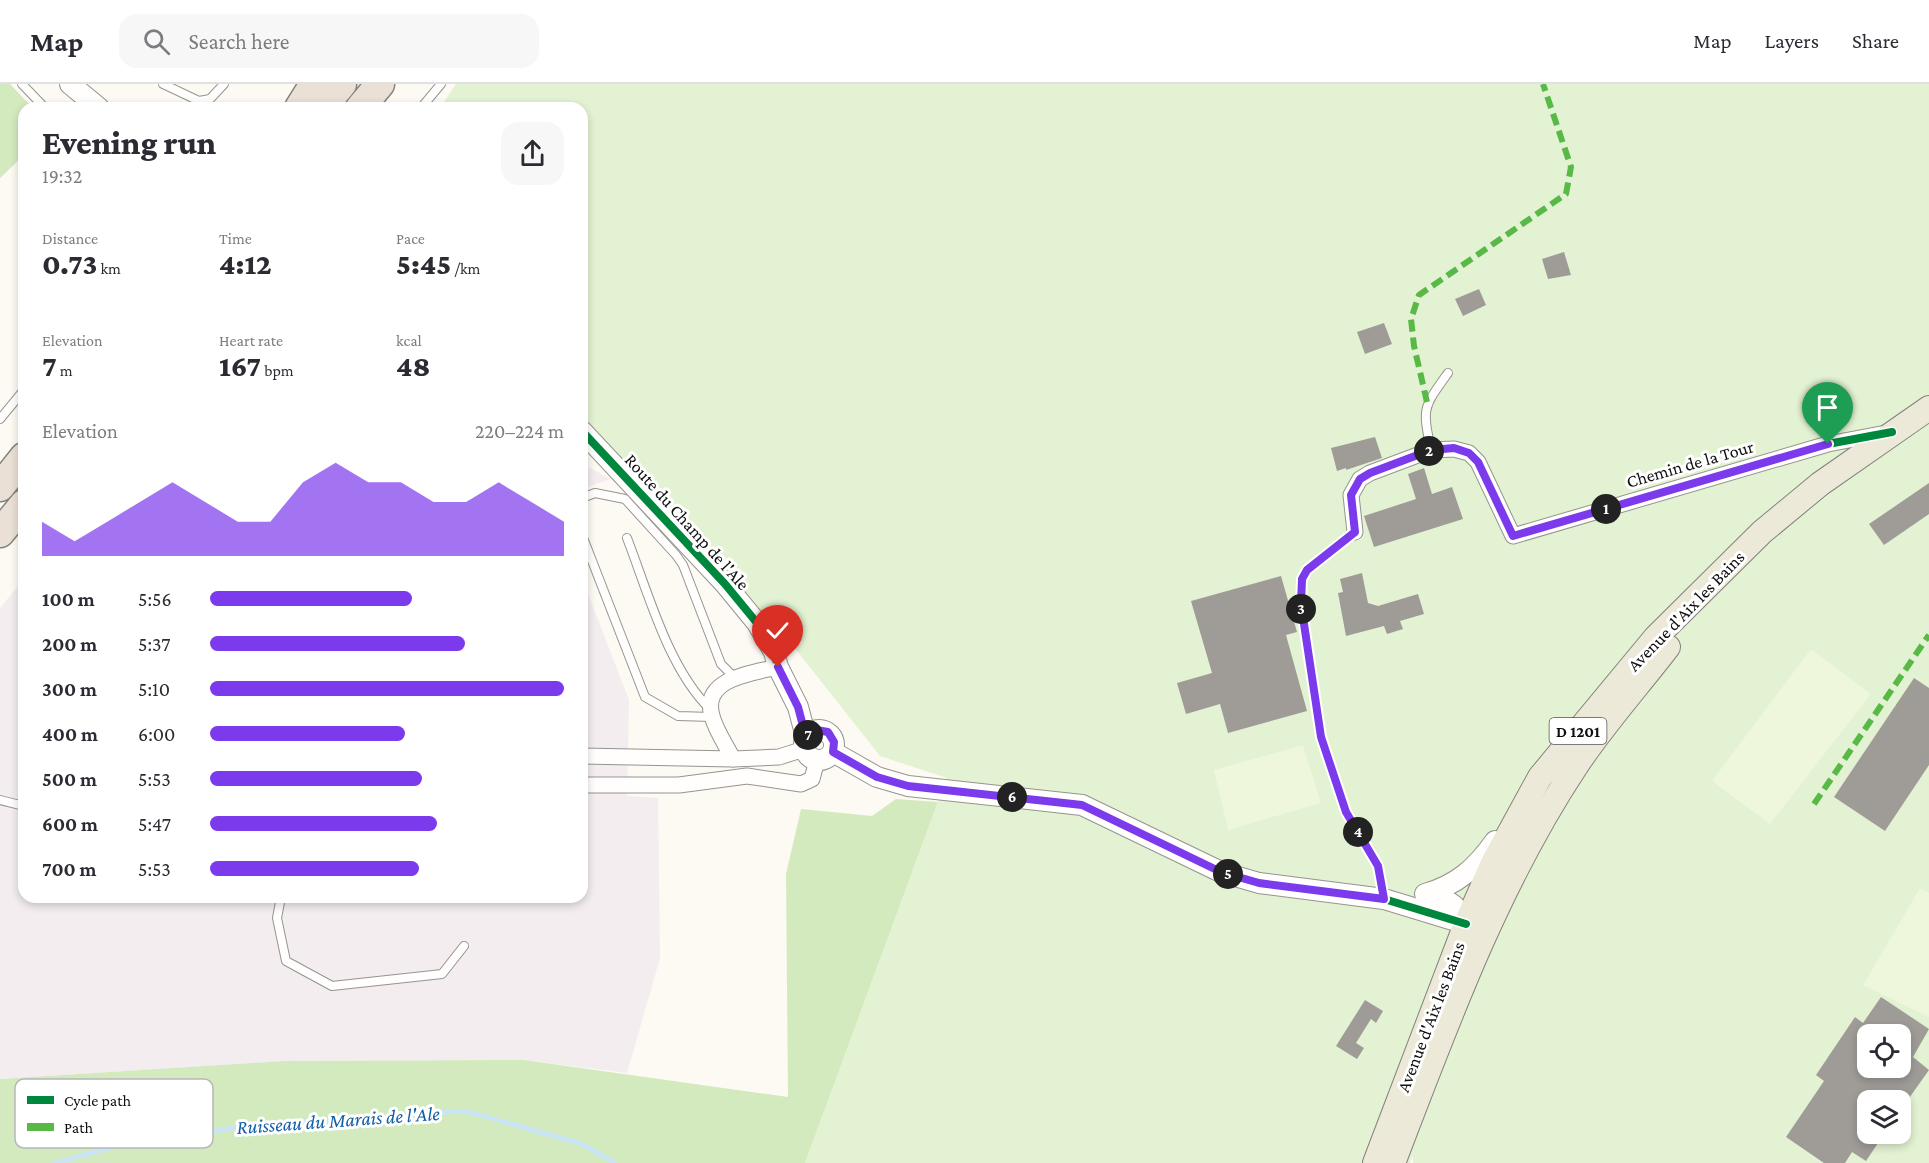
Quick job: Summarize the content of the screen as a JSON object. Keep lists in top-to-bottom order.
{
  "streets": {
    "main road": ["Avenue d'Aix les Bains", "D 1201"],
    "street": ["Chemin de la Tour", "Route du Champ de l'Ale"]
  },
  "crossings": [
    ["Chemin de la Tour", "Avenue d'Aix les Bains"]
  ],
  "water": ["Ruisseau du Marais de l'Ale"],
  "legend": ["Cycle path", "Path"],
  "page": {
    "header": "Map",
    "search": "Search here",
    "nav": ["Map", "Layers", "Share"],
    "heading": ["Evening run", "19:32"],
    "stats": [
      ["Distance", "0.73 km"],
      ["Time", "4:12"],
      ["Pace", "5:45 /km"],
      ["Elevation", "7 m"],
      ["Heart rate", "167 bpm"],
      ["kcal", "48"]
    ],
    "chart": ["Elevation", "220–224 m"],
    "pins": [
      "2",
      "1",
      "3",
      "7",
      "6",
      "4",
      "5"
    ],
    "list": [
      {
        "name": "100 m",
        "note": "5:56"
      },
      {
        "name": "200 m",
        "note": "5:37"
      },
      {
        "name": "300 m",
        "note": "5:10"
      },
      {
        "name": "400 m",
        "note": "6:00"
      },
      {
        "name": "500 m",
        "note": "5:53"
      },
      {
        "name": "600 m",
        "note": "5:47"
      },
      {
        "name": "700 m",
        "note": "5:53"
      }
    ]
  }
}
